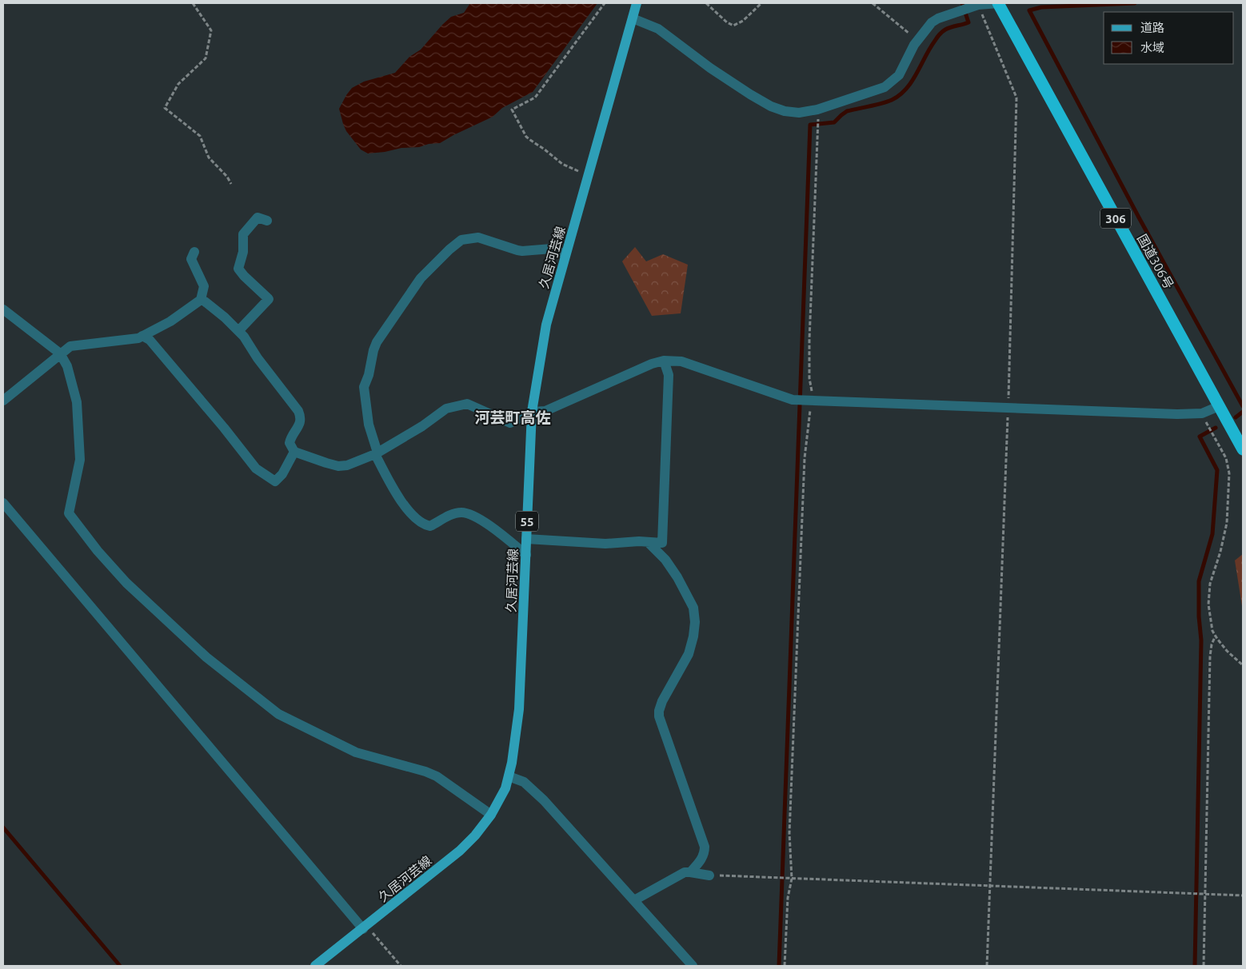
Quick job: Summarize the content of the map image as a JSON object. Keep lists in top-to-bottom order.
{
  "streets": {
    "highway": ["306", "国道306号"],
    "main road": ["久居河芸線", "55"]
  },
  "districts": ["河芸町高佐"],
  "legend": ["道路", "水域"]
}
